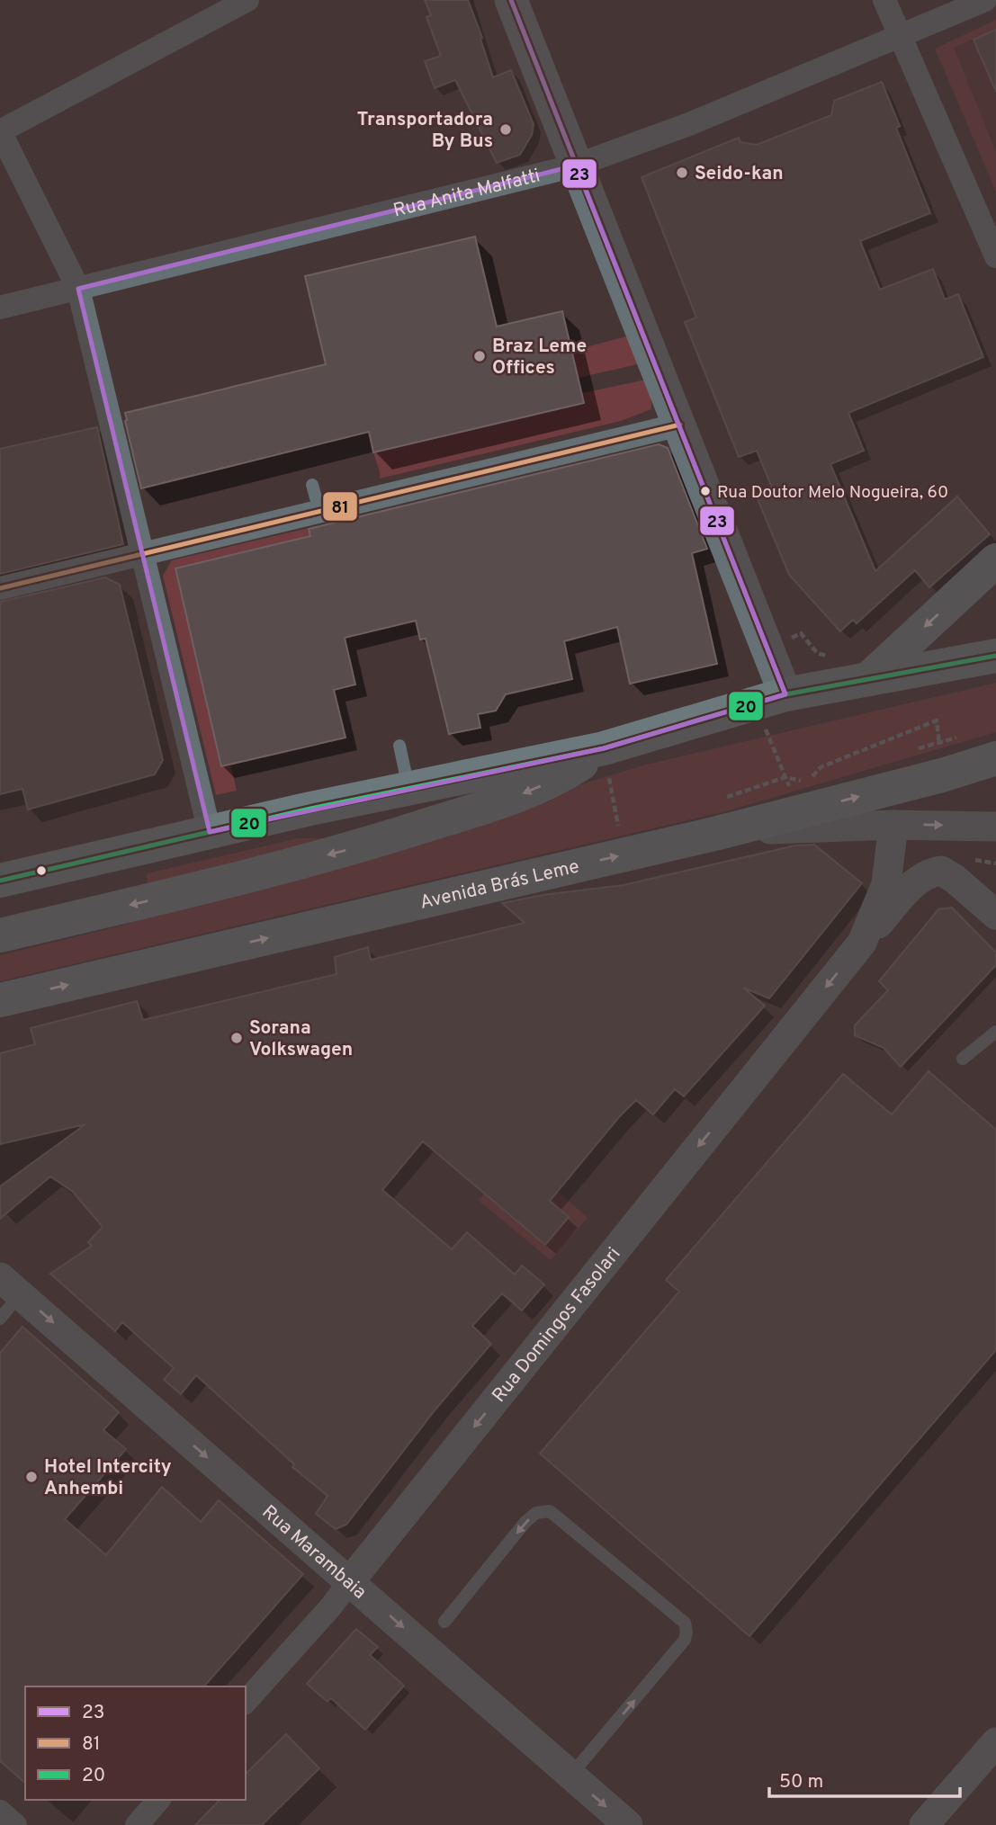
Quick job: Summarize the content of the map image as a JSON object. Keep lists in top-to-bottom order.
{
  "streets": {
    "main road": ["Avenida Brás Leme"],
    "street": ["Rua Anita Malfatti", "Rua Domingos Fasolari", "Rua Marambaia"]
  },
  "crossings": [
    ["Rua Domingos Fasolari", "Rua Marambaia"]
  ],
  "one_way": ["Rua Domingos Fasolari", "Rua Marambaia"],
  "places": [
    "Transportadora By Bus",
    "Seido-kan",
    "Braz Leme Offices",
    "Rua Doutor Melo Nogueira, 60",
    "Sorana Volkswagen",
    "Hotel Intercity Anhembi"
  ],
  "lines": ["transit line 23", "transit line 81", "transit line 20"],
  "legend": ["23", "81", "20"],
  "scale_bar": "50 m"
}
